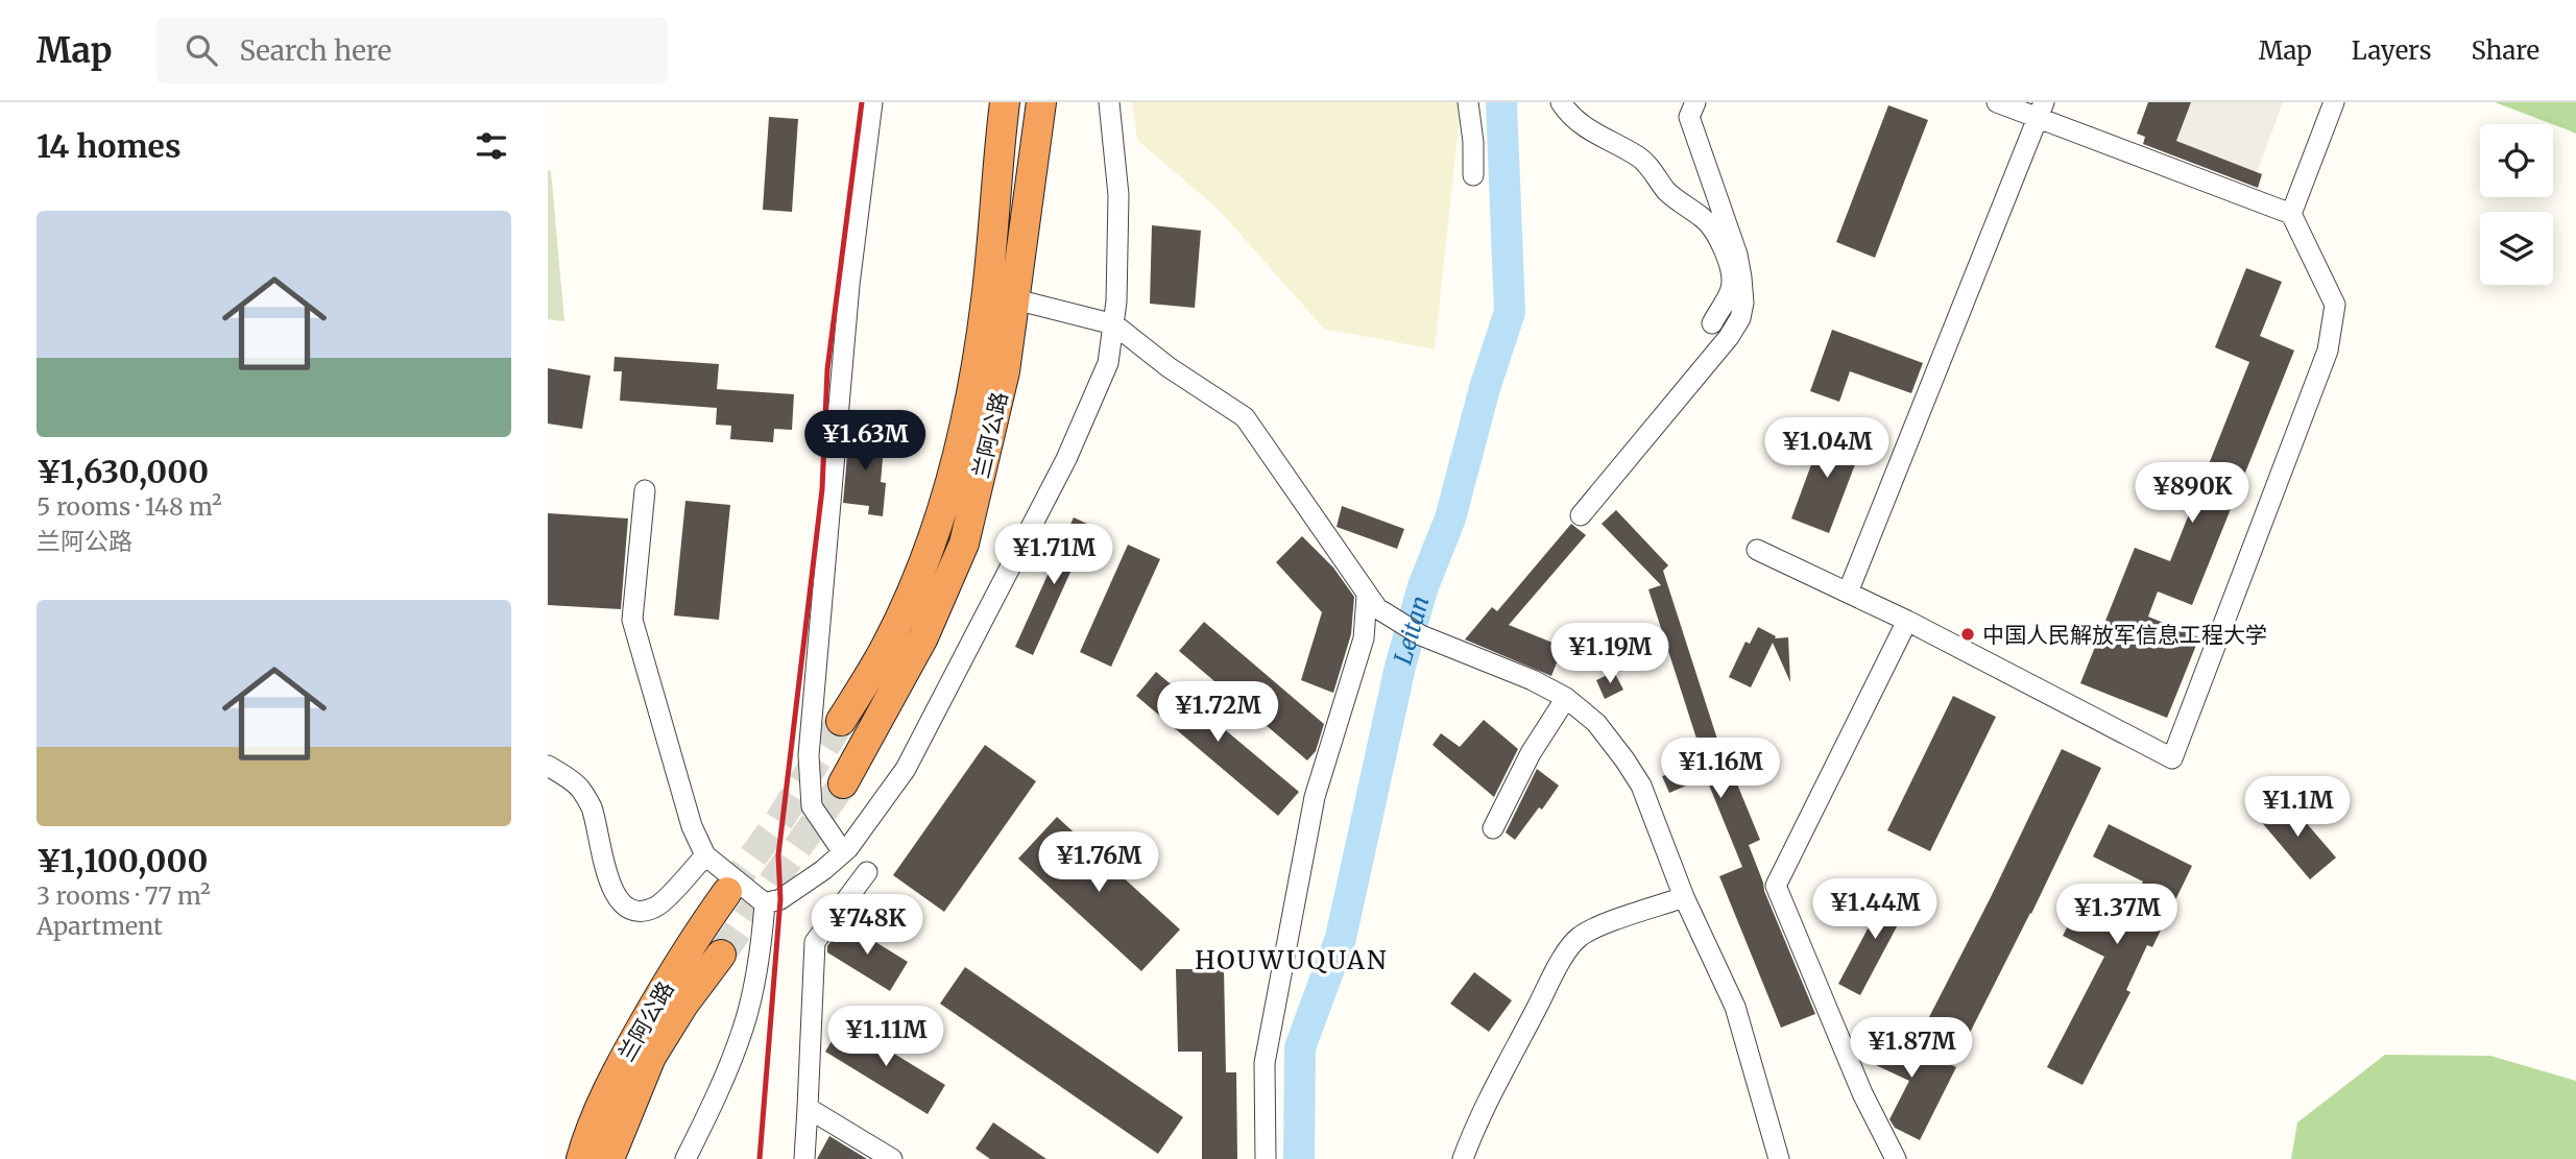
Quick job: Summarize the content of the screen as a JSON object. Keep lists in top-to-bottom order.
{
  "streets": {
    "highway": ["兰阿公路"]
  },
  "districts": ["HOUWUQUAN"],
  "water": ["Leitan"],
  "places": ["中国人民解放军信息工程大学"],
  "page": {
    "header": "Map",
    "search": "Search here",
    "nav": ["Map", "Layers", "Share"],
    "heading": "14 homes",
    "list": [
      {
        "name": "¥1,630,000",
        "note": "5 rooms · 148 m² · 兰阿公路"
      },
      {
        "name": "¥1,100,000",
        "note": "3 rooms · 77 m² · Apartment"
      }
    ],
    "price": [
      "¥1.63M",
      "¥1.04M",
      "¥890K",
      "¥1.71M",
      "¥1.19M",
      "¥1.72M",
      "¥1.16M",
      "¥1.1M",
      "¥1.76M",
      "¥1.44M",
      "¥1.37M",
      "¥748K",
      "¥1.11M",
      "¥1.87M"
    ]
  }
}
